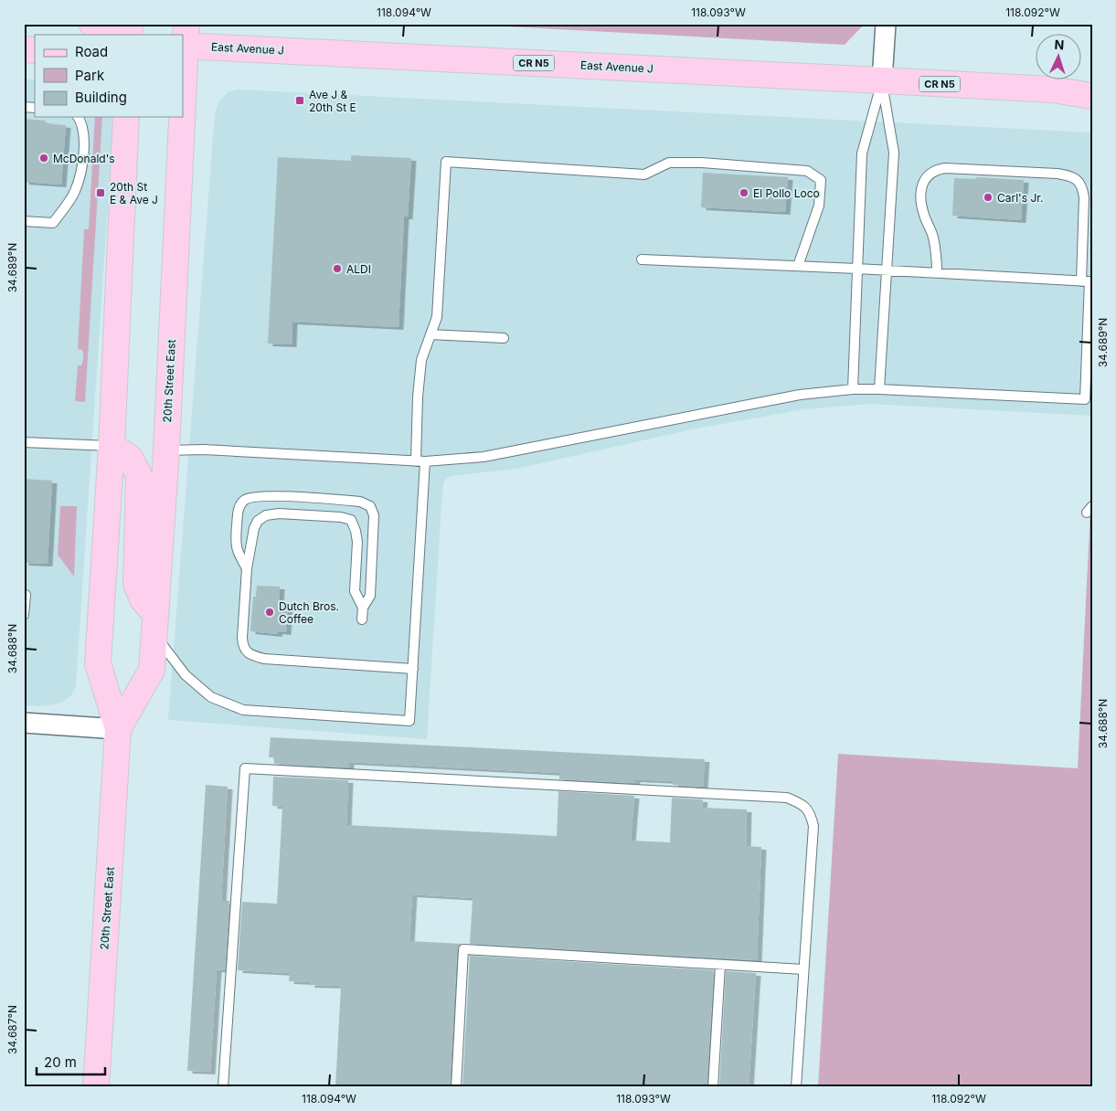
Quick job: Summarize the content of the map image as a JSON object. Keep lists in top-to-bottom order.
{
  "streets": {
    "main road": ["East Avenue J", "CR N5", "20th Street East"]
  },
  "crossings": [
    ["East Avenue J", "20th Street East"]
  ],
  "places": {
    "transit": ["Ave J & 20th St E", "20th St E & Ave J"],
    "other": [
      "McDonald's",
      "El Pollo Loco",
      "Carl's Jr.",
      "ALDI",
      "Dutch Bros. Coffee"
    ]
  },
  "legend": ["Road", "Park", "Building"],
  "scale_bar": "20 m",
  "north": "top",
  "coordinates": [
    "118.094°W",
    "118.093°W",
    "118.092°W",
    "34.689°N",
    "34.688°N",
    "34.687°N"
  ]
}
